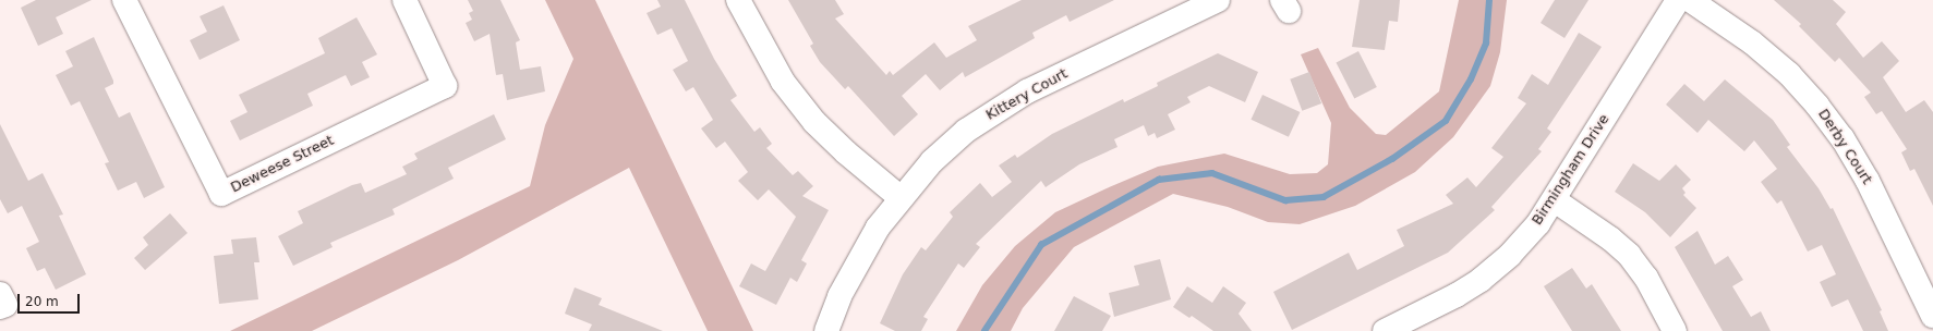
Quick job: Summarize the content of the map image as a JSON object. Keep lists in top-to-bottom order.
{
  "streets": {
    "street": [
      "Kittery Court",
      "Derby Court",
      "Deweese Street",
      "Birmingham Drive"
    ]
  },
  "scale_bar": "20 m"
}
